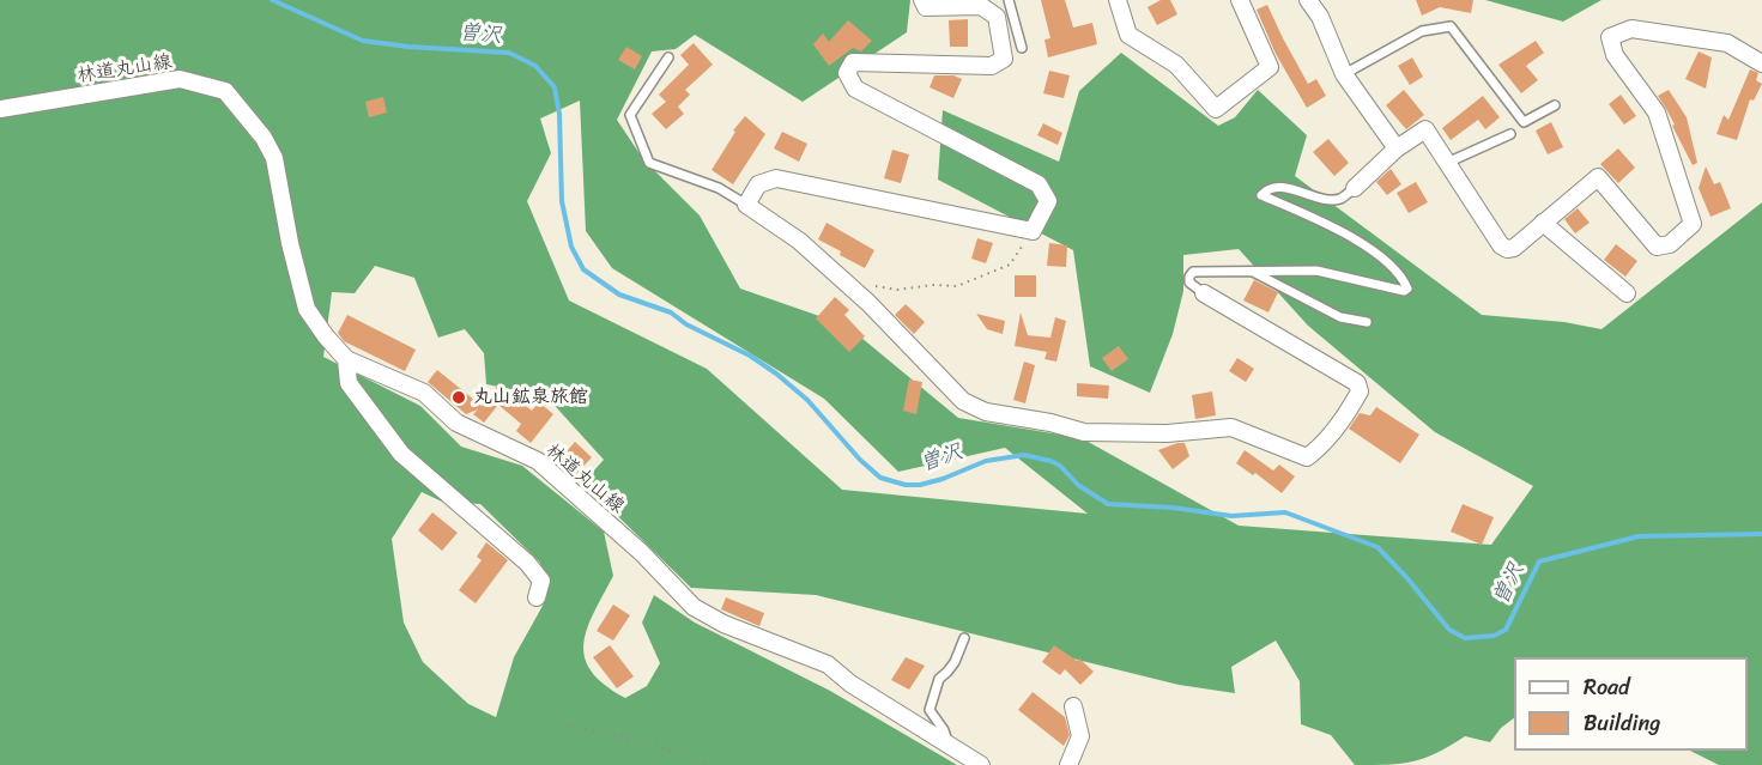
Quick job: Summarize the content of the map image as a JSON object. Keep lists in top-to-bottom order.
{
  "streets": {
    "street": ["林道丸山線"]
  },
  "water": ["曽沢"],
  "places": ["丸山鉱泉旅館"],
  "legend": ["Road", "Building"]
}
